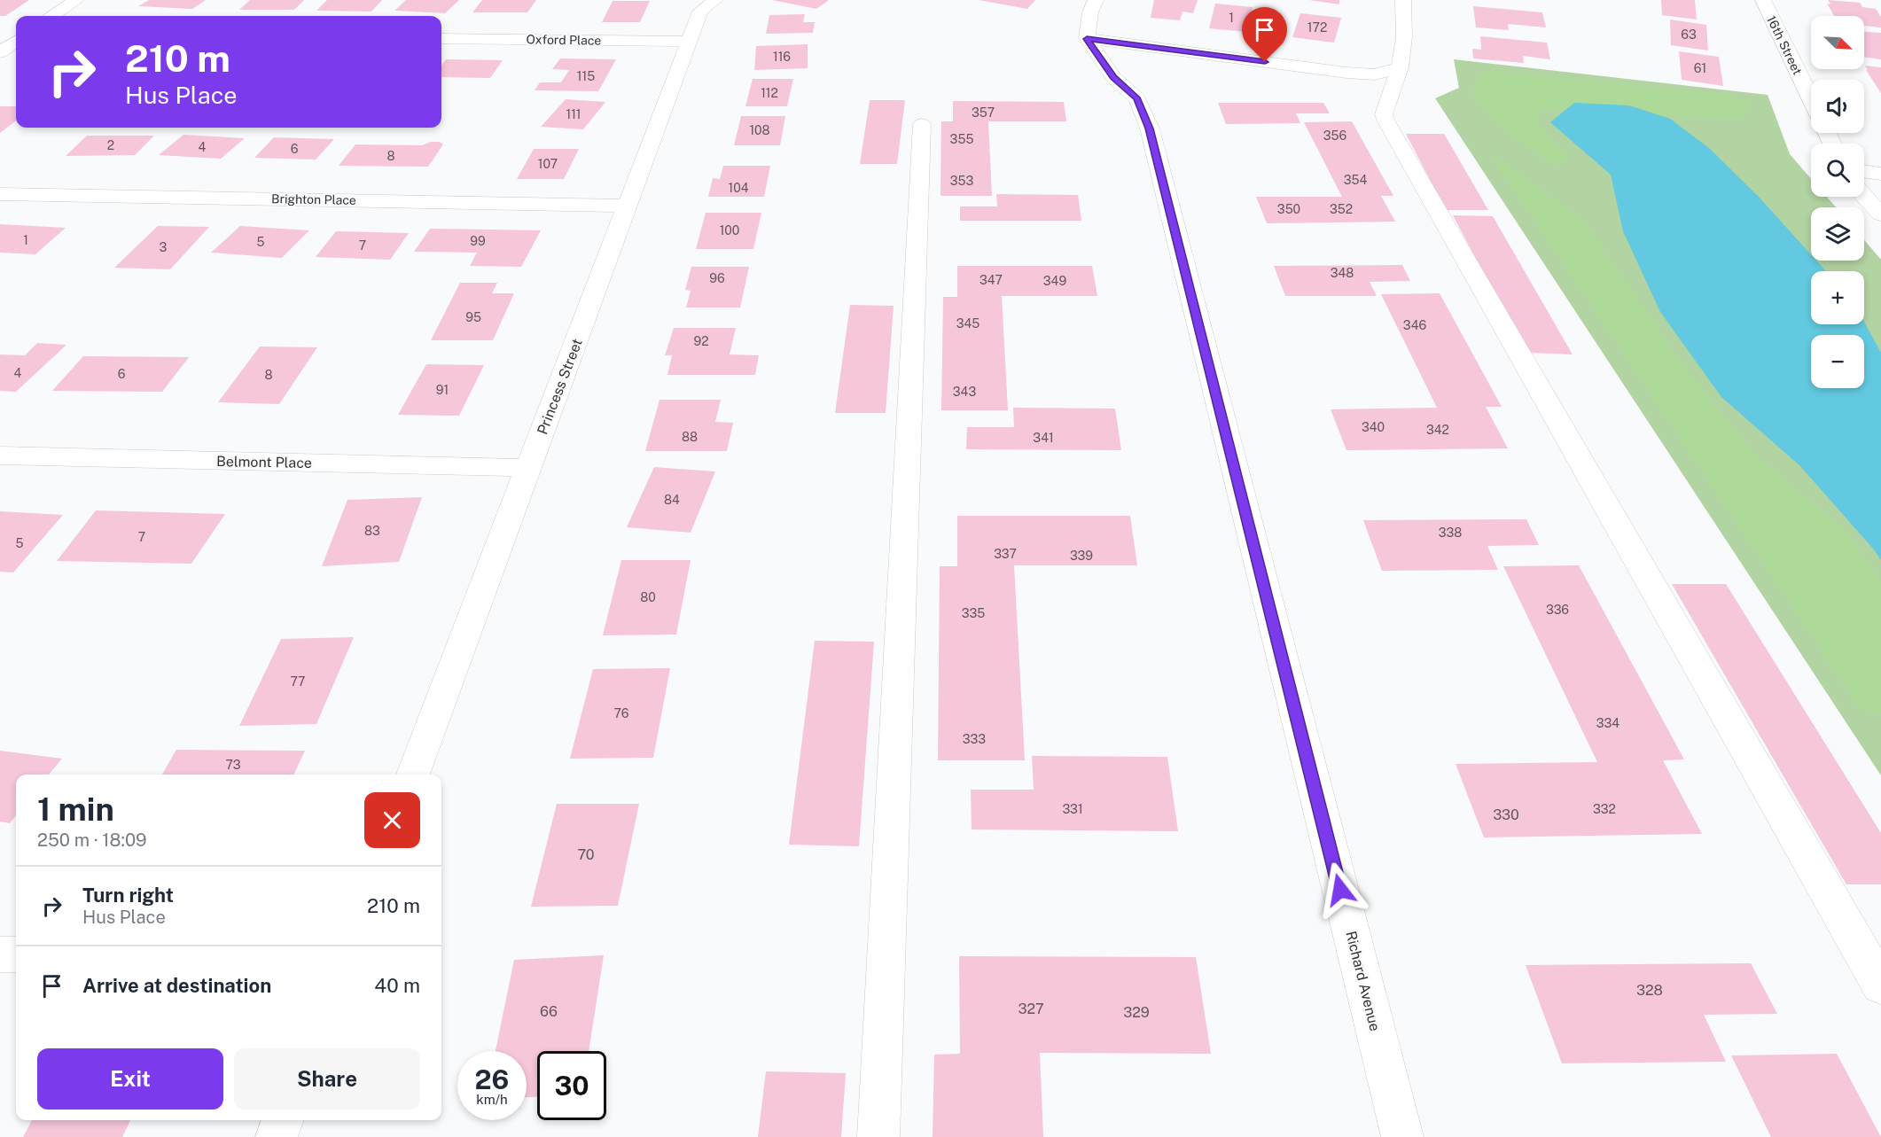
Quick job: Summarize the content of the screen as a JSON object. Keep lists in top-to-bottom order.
{
  "streets": {
    "street": [
      "Oxford Place",
      "16th Street",
      "Brighton Place",
      "Princess Street",
      "Belmont Place",
      "Richard Avenue"
    ]
  },
  "crossings": [
    ["Oxford Place", "Princess Street"],
    ["Brighton Place", "Princess Street"],
    ["Princess Street", "Belmont Place"]
  ],
  "house_numbers": [
    "1",
    "172",
    "63",
    "116",
    "61",
    "115",
    "112",
    "357",
    "111",
    "108",
    "356",
    "355",
    "2",
    "4",
    "6",
    "8",
    "107",
    "354",
    "353",
    "104",
    "350",
    "352",
    "100",
    "1",
    "99",
    "5",
    "7",
    "3",
    "348",
    "96",
    "347",
    "349",
    "95",
    "345",
    "346",
    "92",
    "4",
    "6",
    "8",
    "91",
    "343",
    "340",
    "342",
    "88",
    "341",
    "84",
    "83",
    "338",
    "7",
    "5",
    "337",
    "339",
    "80",
    "336",
    "335",
    "77",
    "76",
    "334",
    "333",
    "73",
    "331",
    "332",
    "330",
    "70",
    "328",
    "327",
    "66",
    "329"
  ],
  "north": "bottom right",
  "page": {
    "map_buttons": ["+", "−"],
    "turn": ["210 m", "Hus Place"],
    "heading": ["1 min", "250 m · 18:09"],
    "list": [
      {
        "name": "Turn right",
        "note": "Hus Place",
        "value": "210 m"
      },
      {
        "name": "Arrive at destination",
        "value": "40 m"
      }
    ],
    "buttons": ["Exit", "Share"],
    "speed": "26 km/h",
    "limit": "30"
  }
}
